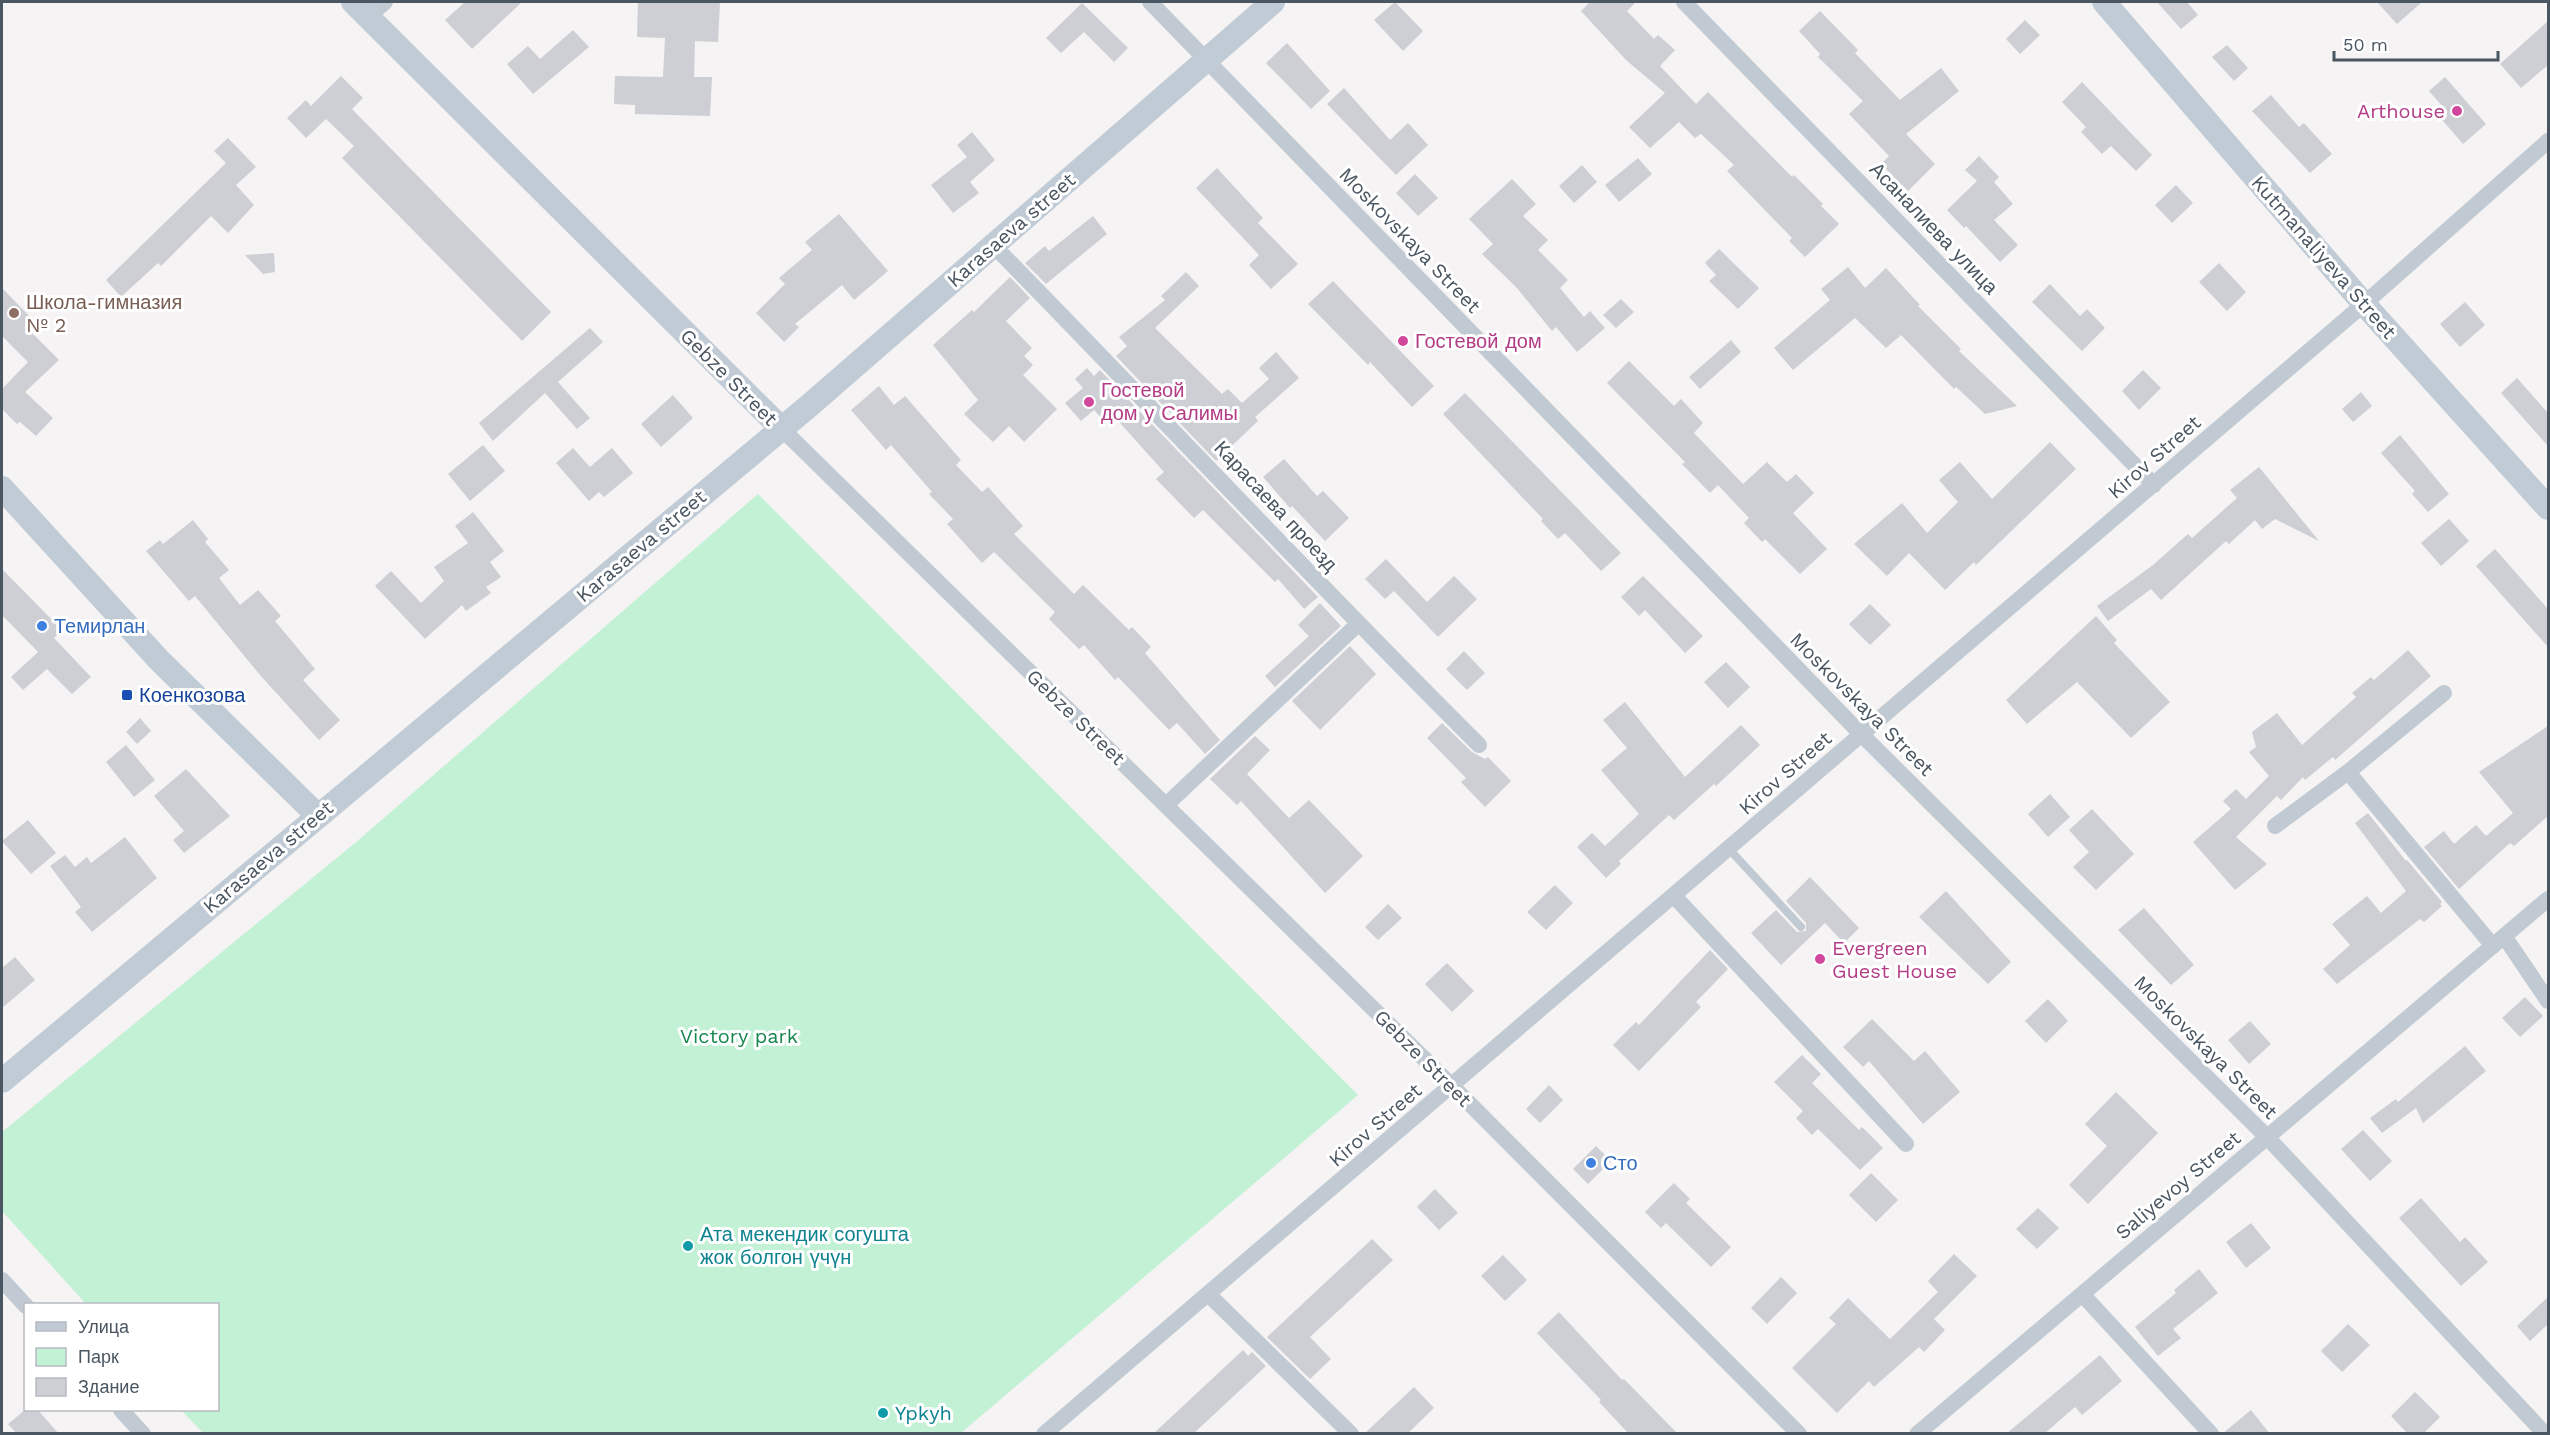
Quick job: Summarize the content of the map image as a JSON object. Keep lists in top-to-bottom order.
{
  "streets": {
    "main road": ["Karasaeva street", "Kutmanaliyeva Street", "Gebze Street"],
    "street": [
      "Асаналиева улица",
      "Moskovskaya Street",
      "Kirov Street",
      "Карасаева проезд",
      "Saliyevoy Street"
    ]
  },
  "crossings": [
    ["Асаналиева улица", "Kirov Street"],
    ["Karasaeva street", "Moskovskaya Street"],
    ["Karasaeva street", "Gebze Street"],
    ["Karasaeva street", "Карасаева проезд"],
    ["Moskovskaya Street", "Kirov Street"],
    ["Moskovskaya Street", "Saliyevoy Street"],
    ["Kutmanaliyeva Street", "Kirov Street"],
    ["Gebze Street", "Kirov Street"]
  ],
  "parks": ["Victory park"],
  "places": {
    "other": [
      "Arthouse",
      "Школа-гимназия № 2",
      "Гостевой дом",
      "Гостевой дом у Салимы",
      "Темирлан",
      "Evergreen Guest House",
      "Сто",
      "Ата мекендик согушта жок болгон үчүн",
      "Ypkyh"
    ],
    "transit": ["Коенкозова"]
  },
  "legend": ["Улица", "Парк", "Здание"],
  "scale_bar": "50 m"
}
